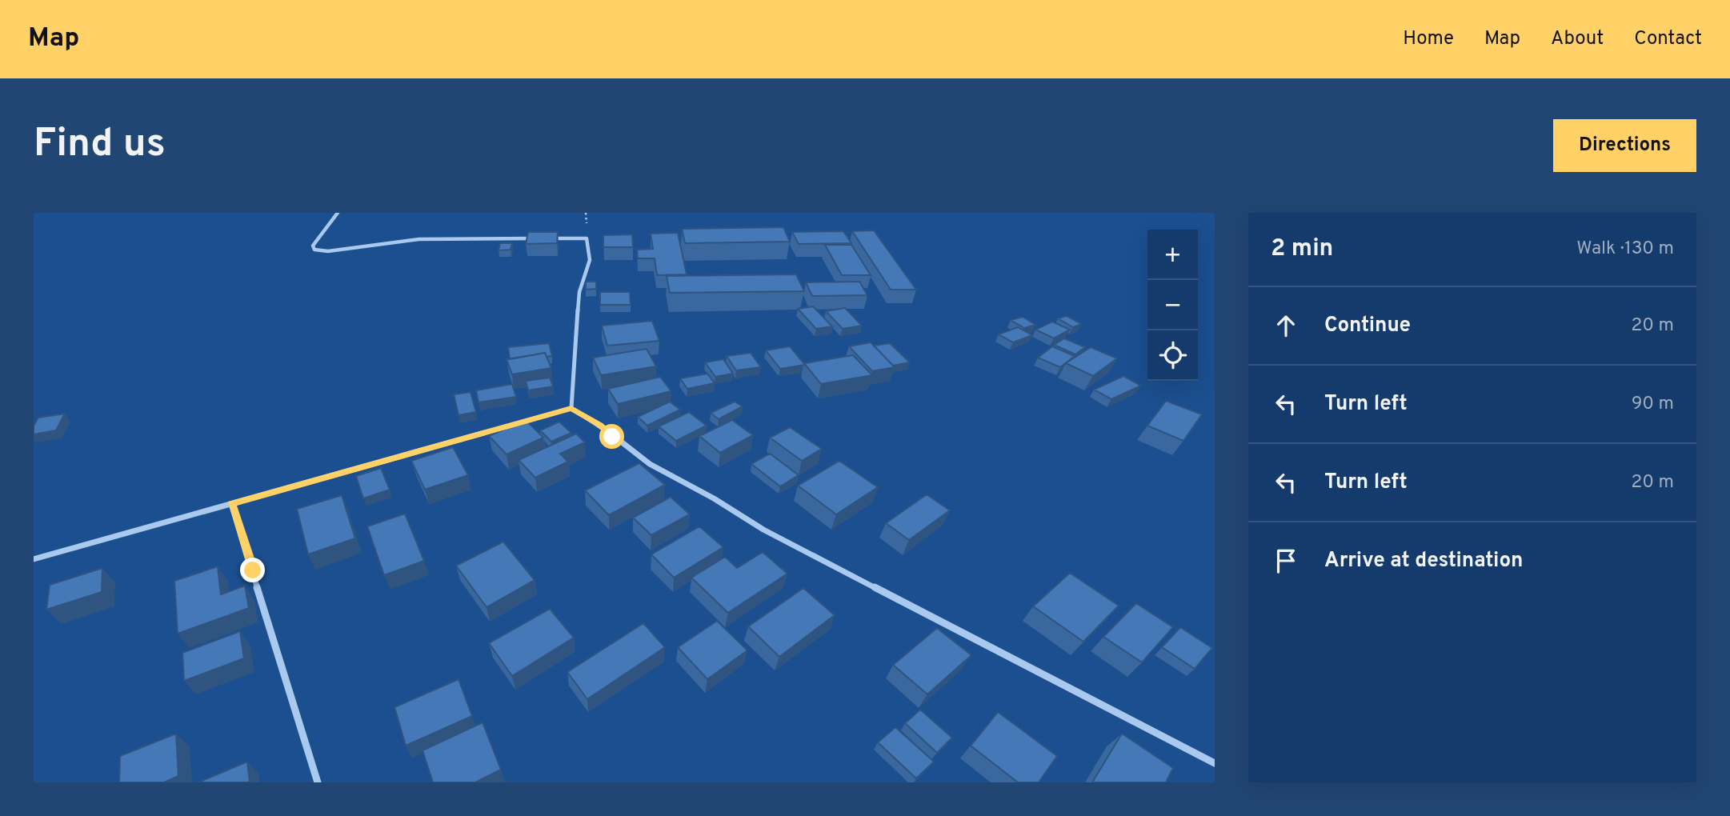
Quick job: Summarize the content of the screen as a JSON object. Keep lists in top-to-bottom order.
{
  "page": {
    "header": "Map",
    "nav": [
      "Home",
      "Map",
      "About",
      "Contact"
    ],
    "buttons": "Directions",
    "title": "Find us",
    "heading": ["2 min", "Walk · 130 m"],
    "map_buttons": ["+", "−"],
    "list": [
      ["Continue", "20 m"],
      ["Turn left", "90 m"],
      ["Turn left", "20 m"],
      "Arrive at destination"
    ]
  }
}
